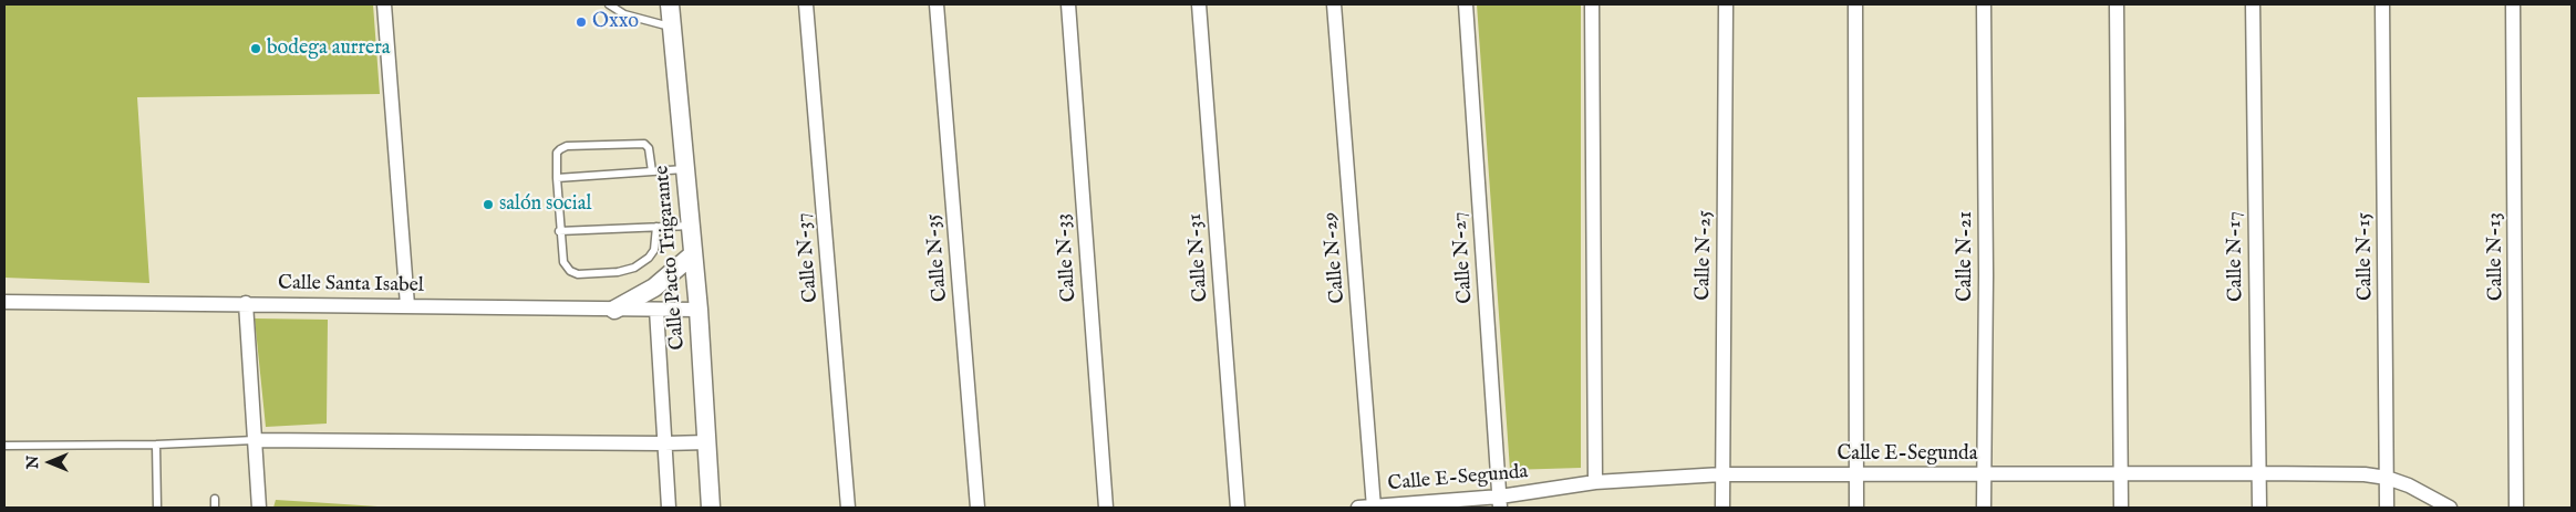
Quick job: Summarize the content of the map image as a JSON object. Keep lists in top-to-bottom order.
{
  "streets": {
    "street": [
      "Calle N-25",
      "Calle N-21",
      "Calle N-17",
      "Calle N-15",
      "Calle N-13",
      "Calle Pacto Trigarante",
      "Calle N-37",
      "Calle N-35",
      "Calle N-33",
      "Calle N-31",
      "Calle N-29",
      "Calle N-27",
      "Calle Santa Isabel",
      "Calle E-Segunda"
    ]
  },
  "crossings": [
    ["Calle N-25", "Calle E-Segunda"],
    ["Calle N-21", "Calle E-Segunda"],
    ["Calle N-17", "Calle E-Segunda"],
    ["Calle N-15", "Calle E-Segunda"],
    ["Calle Pacto Trigarante", "Calle Santa Isabel"],
    ["Calle N-29", "Calle E-Segunda"],
    ["Calle N-27", "Calle E-Segunda"]
  ],
  "places": ["Oxxo", "bodega aurrera", "salón social"],
  "north": "left"
}
